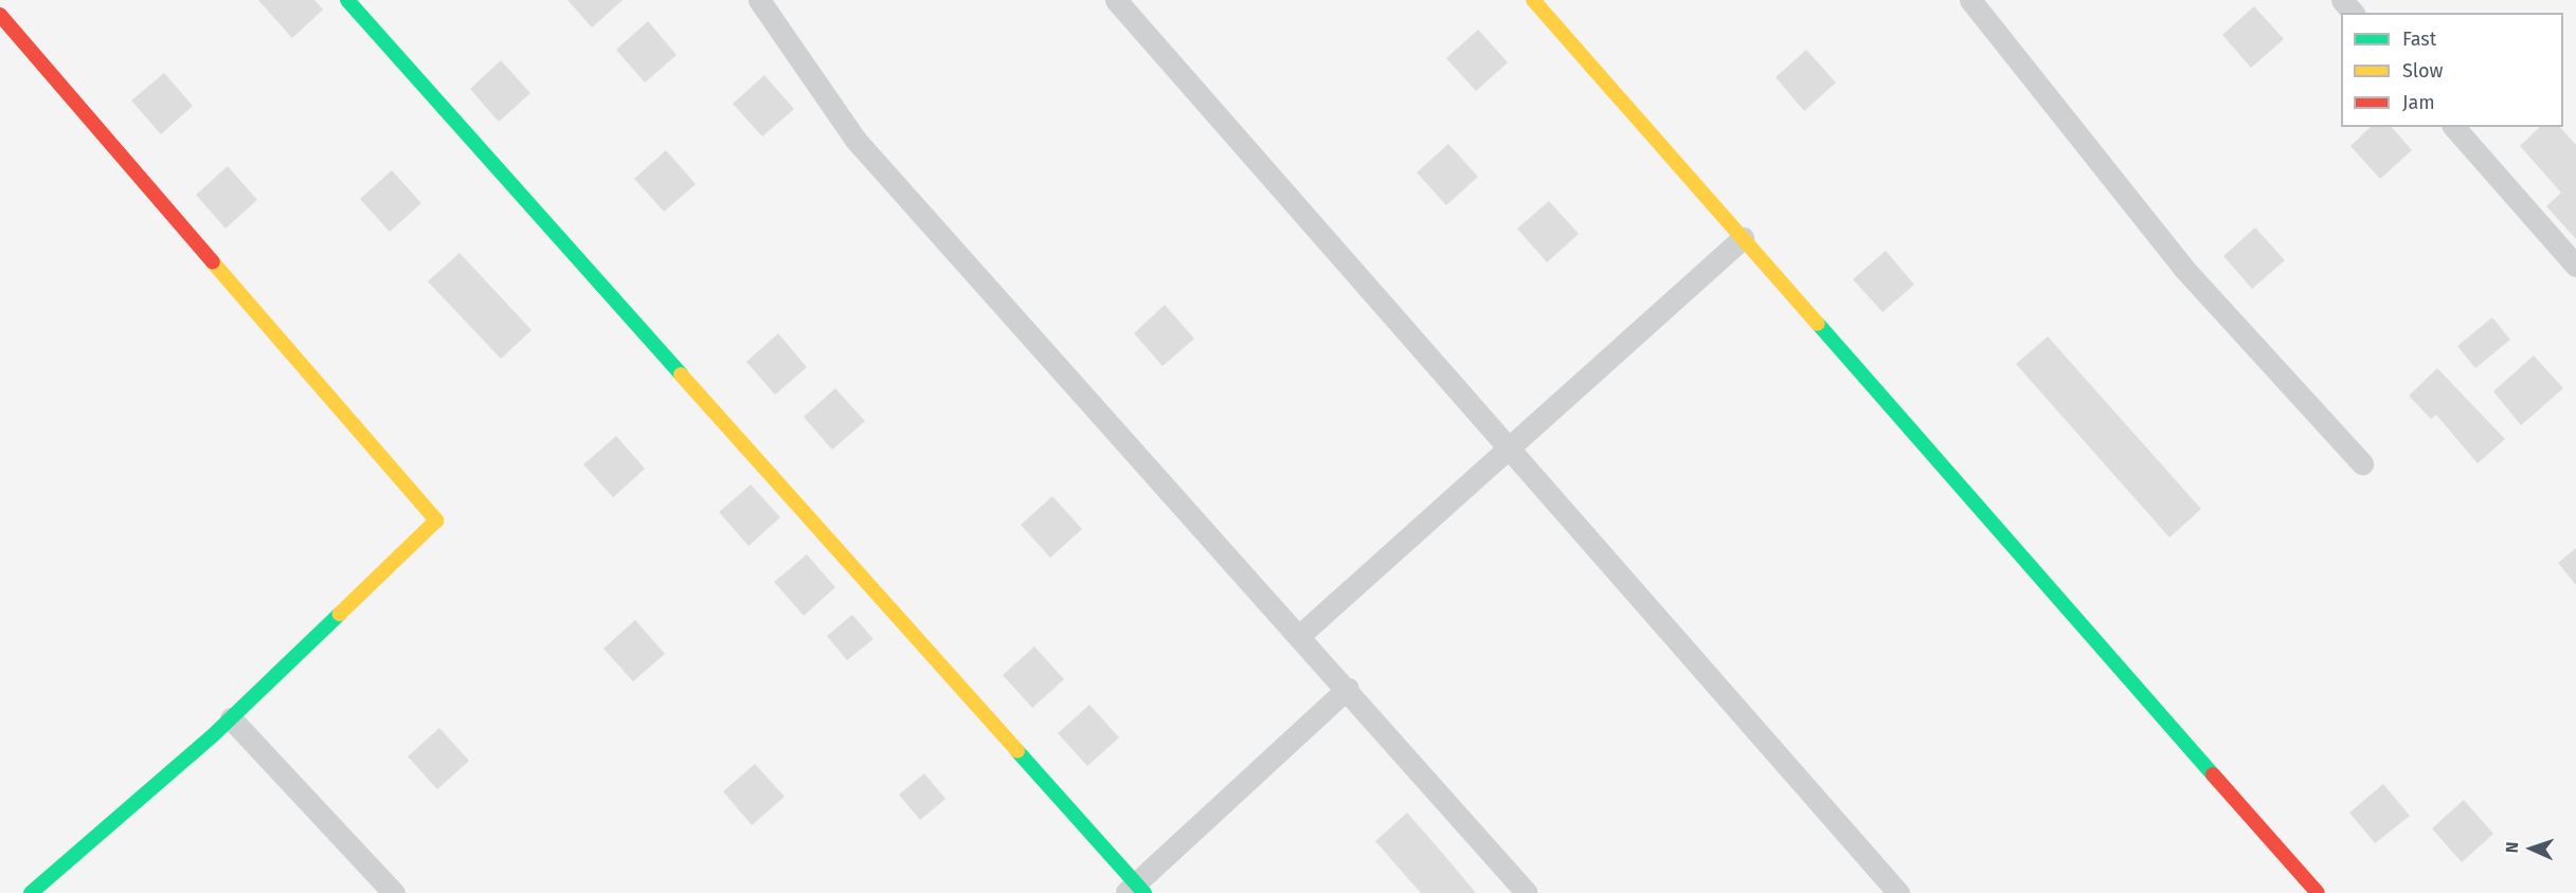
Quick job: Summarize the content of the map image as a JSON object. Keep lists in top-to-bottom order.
{
  "legend": ["Fast", "Slow", "Jam"],
  "north": "left"
}
